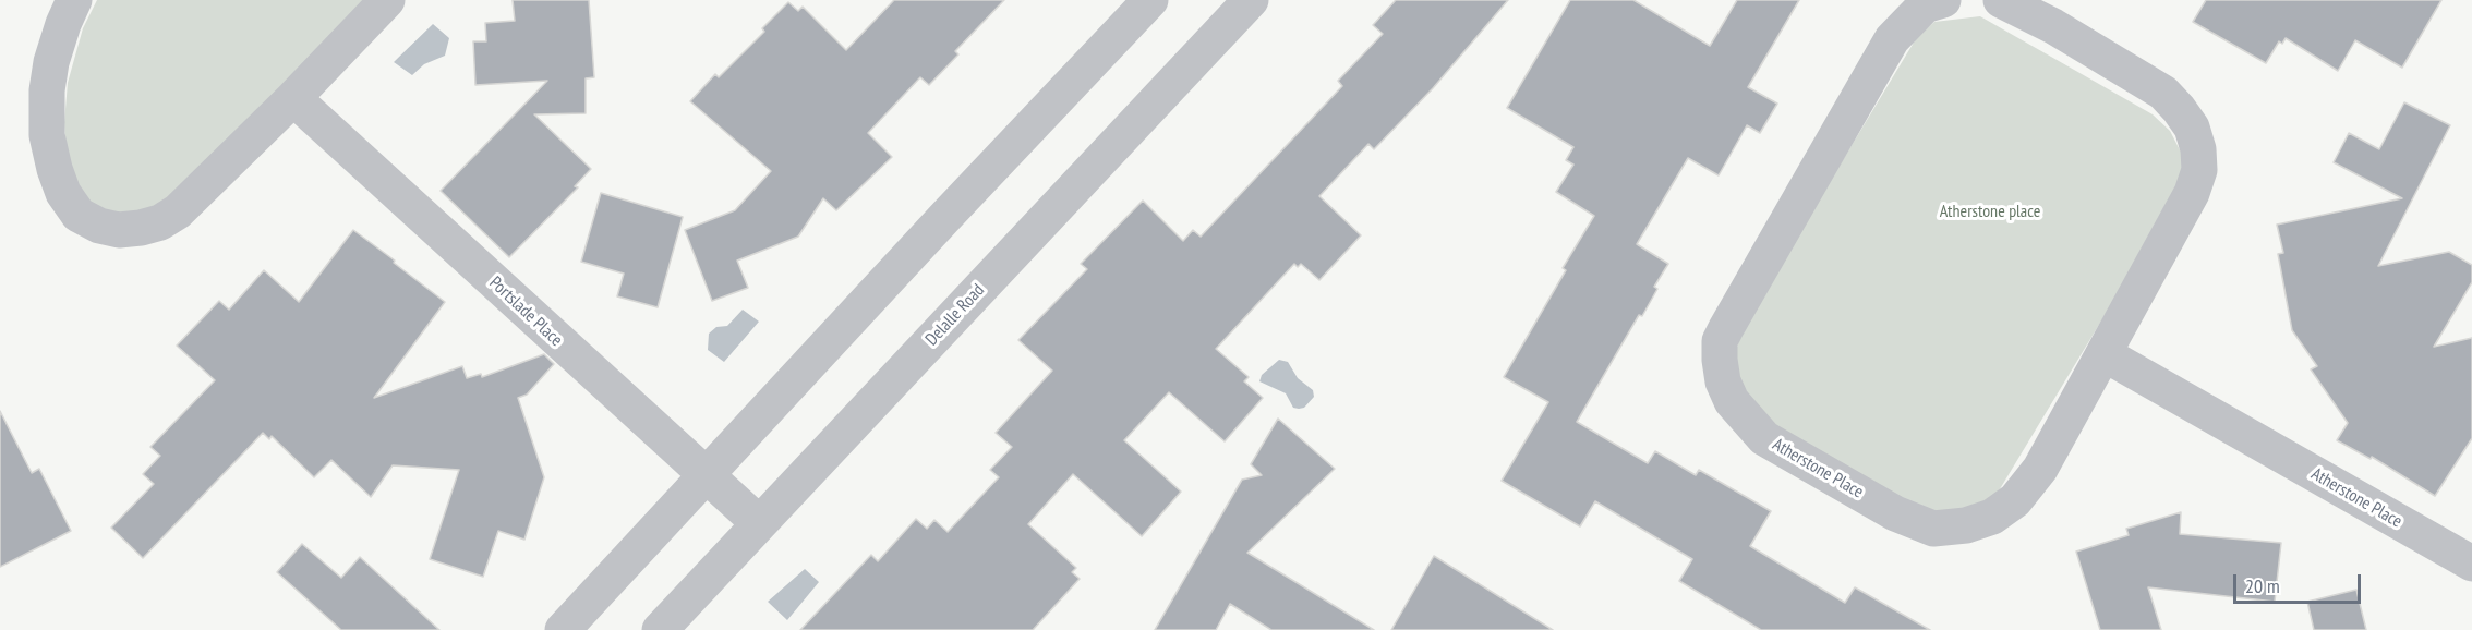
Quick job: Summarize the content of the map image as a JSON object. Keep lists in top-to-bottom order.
{
  "streets": {
    "street": ["Portslade Place", "Delalle Road", "Atherstone Place"]
  },
  "crossings": [
    ["Portslade Place", "Delalle Road"]
  ],
  "parks": ["Atherstone place"],
  "scale_bar": "20 m"
}
